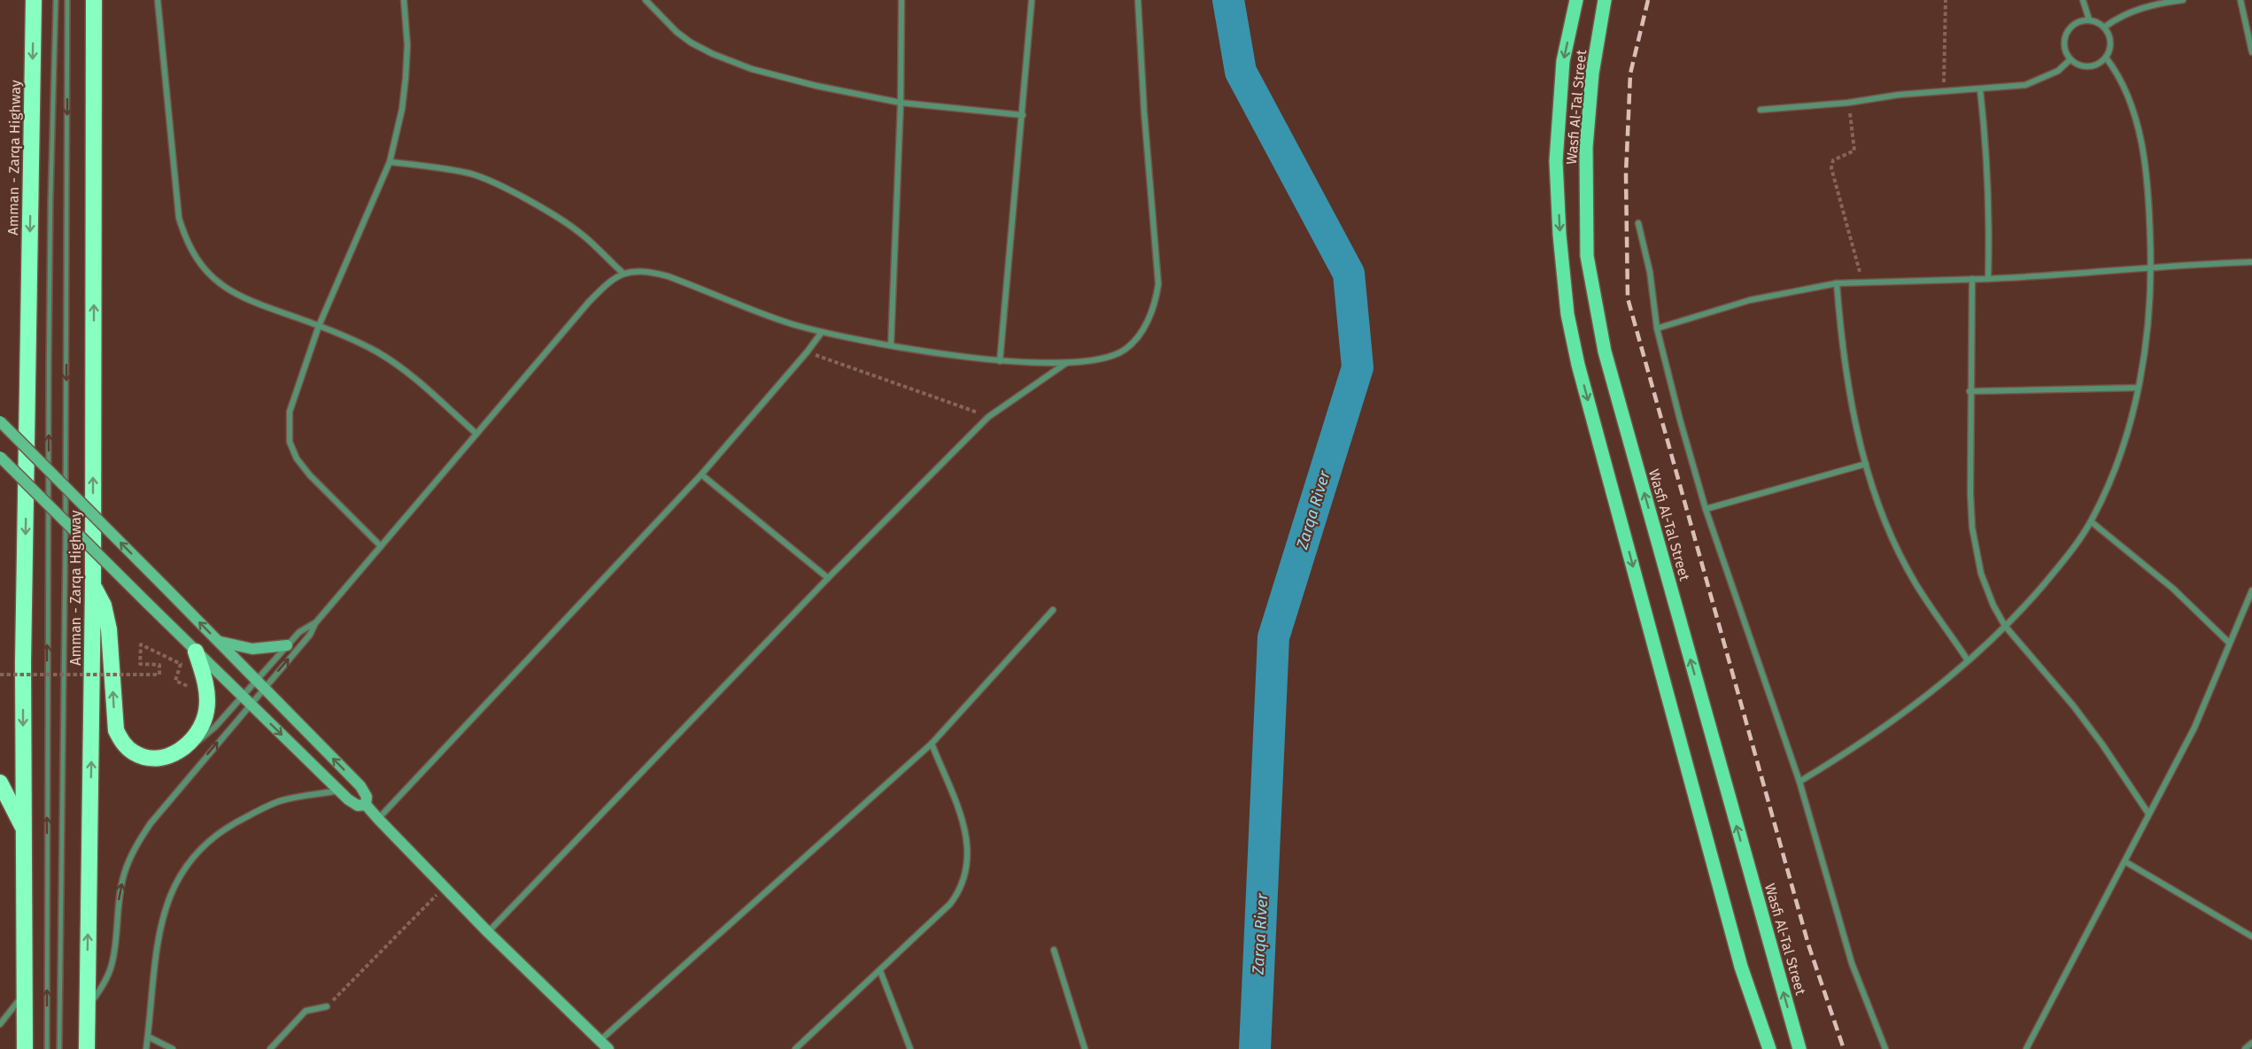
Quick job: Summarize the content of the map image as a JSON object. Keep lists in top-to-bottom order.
{
  "streets": {
    "highway": ["Amman - Zarqa Highway"],
    "main road": ["Wasfi Al-Tal Street"]
  },
  "water": ["Zarqa River"]
}
